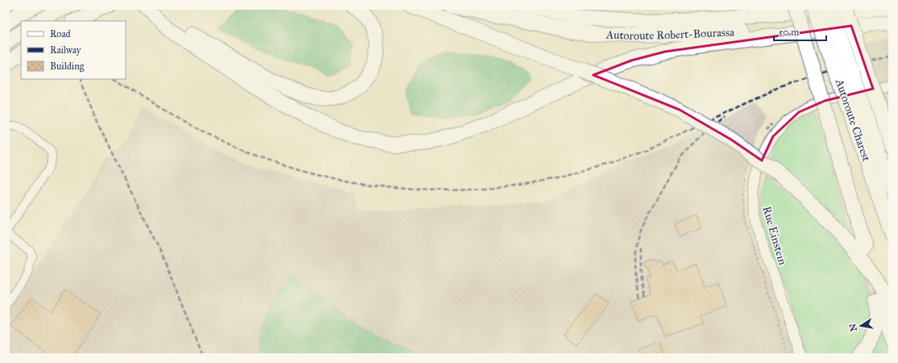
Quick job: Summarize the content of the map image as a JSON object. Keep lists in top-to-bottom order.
{
  "streets": {
    "highway": ["Autoroute Robert-Bourassa", "Autoroute Charest"],
    "street": ["Rue Einstein"]
  },
  "legend": ["Road", "Railway", "Building"],
  "scale_bar": "50 m",
  "north": "left"
}
